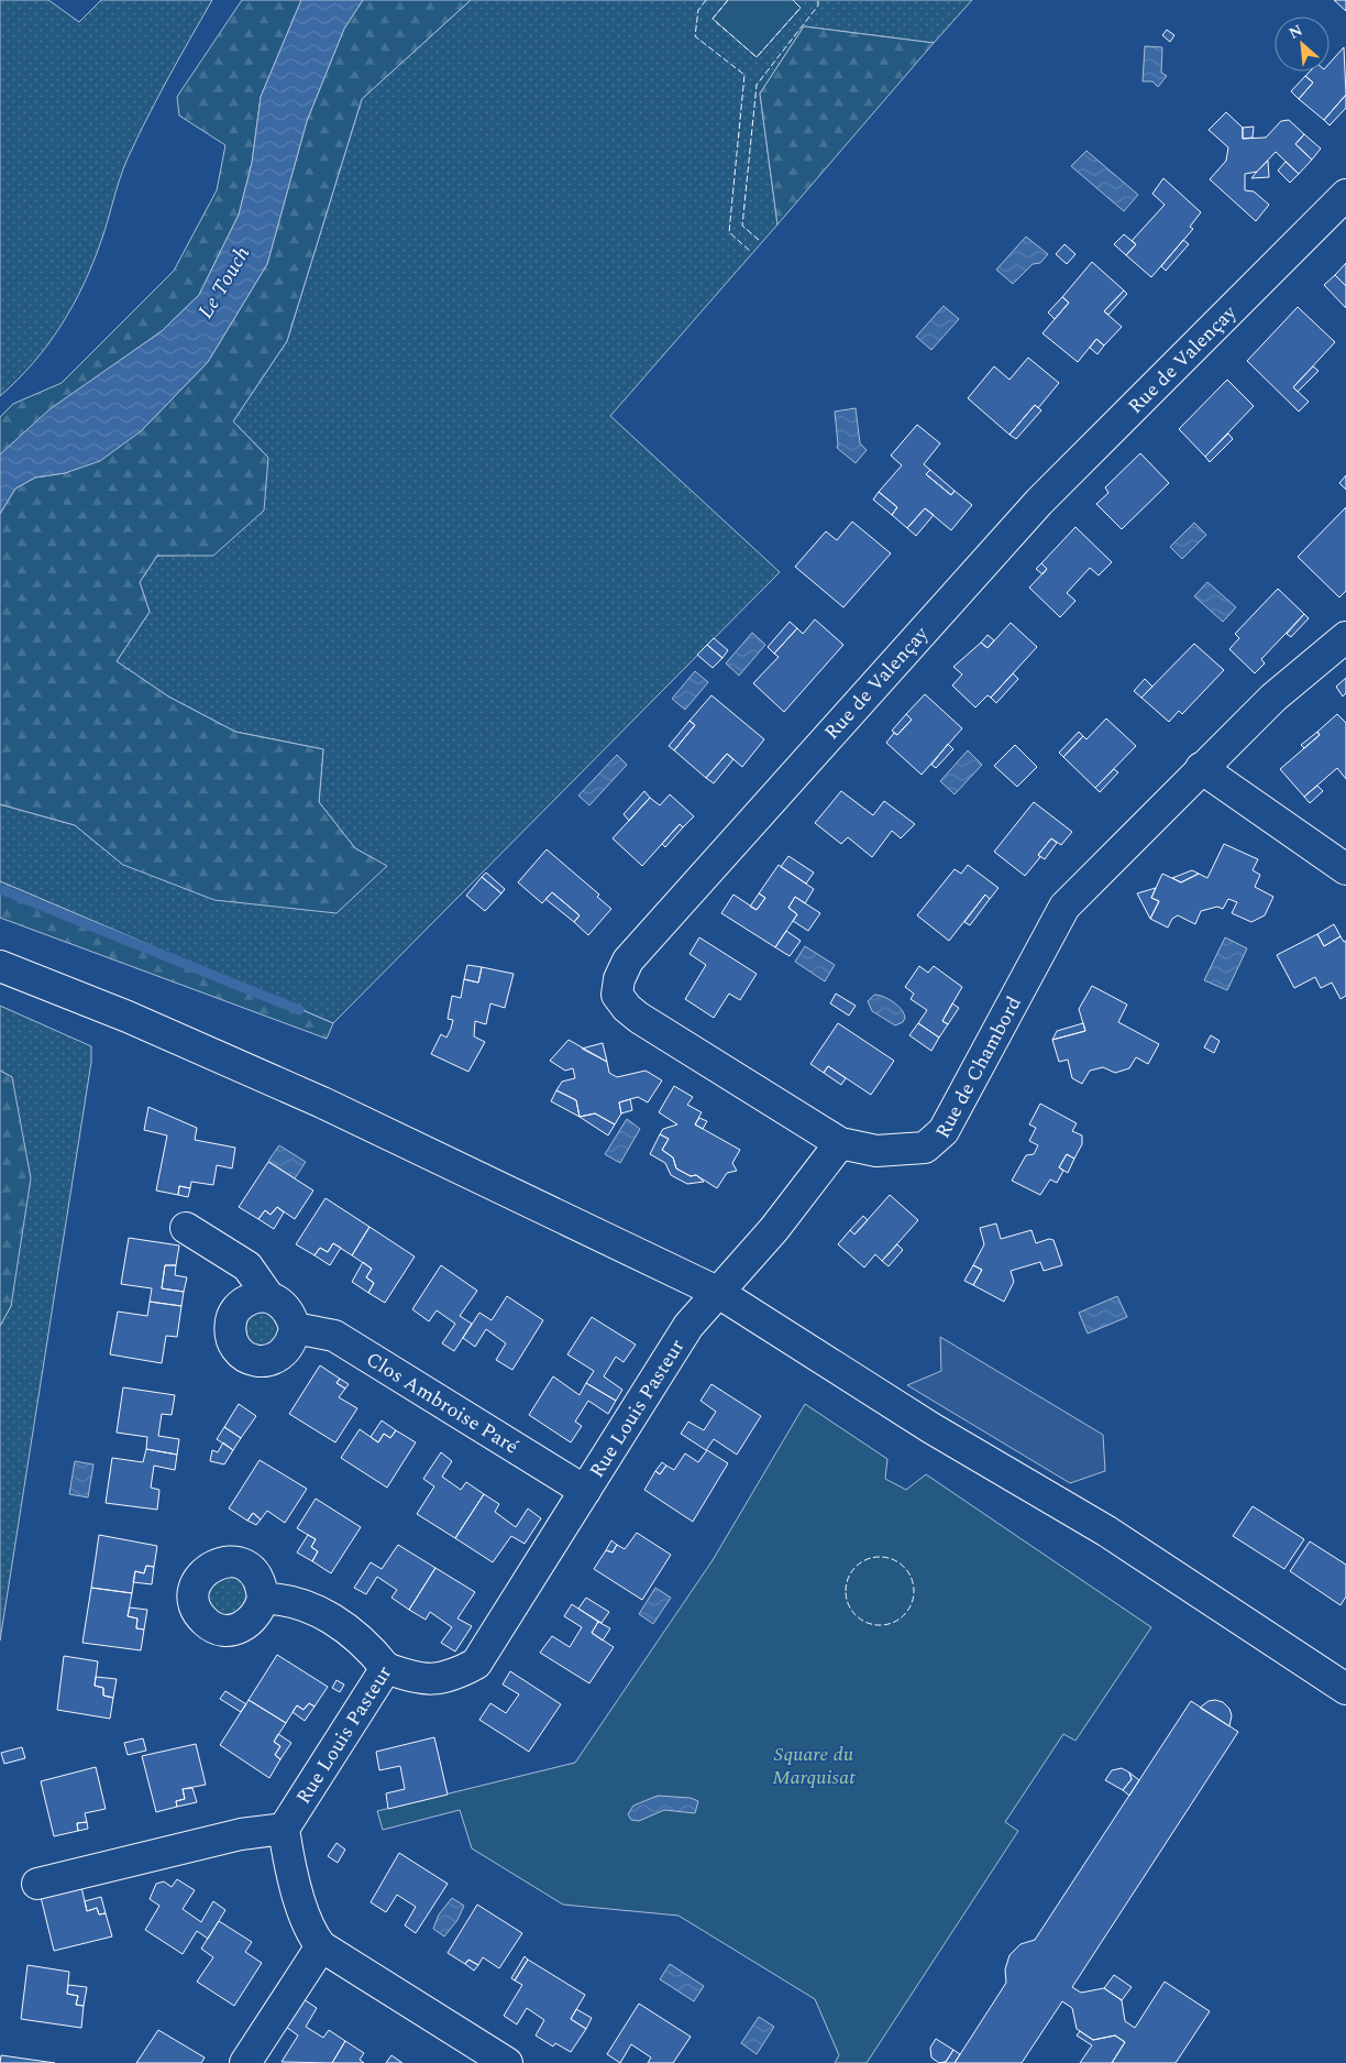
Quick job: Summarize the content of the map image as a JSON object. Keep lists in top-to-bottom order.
{
  "streets": {
    "street": [
      "Rue de Valençay",
      "Rue de Chambord",
      "Clos Ambroise Paré",
      "Rue Louis Pasteur"
    ]
  },
  "crossings": [
    ["Rue de Valençay", "Rue de Chambord"],
    ["Clos Ambroise Paré", "Rue Louis Pasteur"]
  ],
  "water": ["Le Touch"],
  "parks": ["Square du Marquisat"],
  "north": "top left"
}
